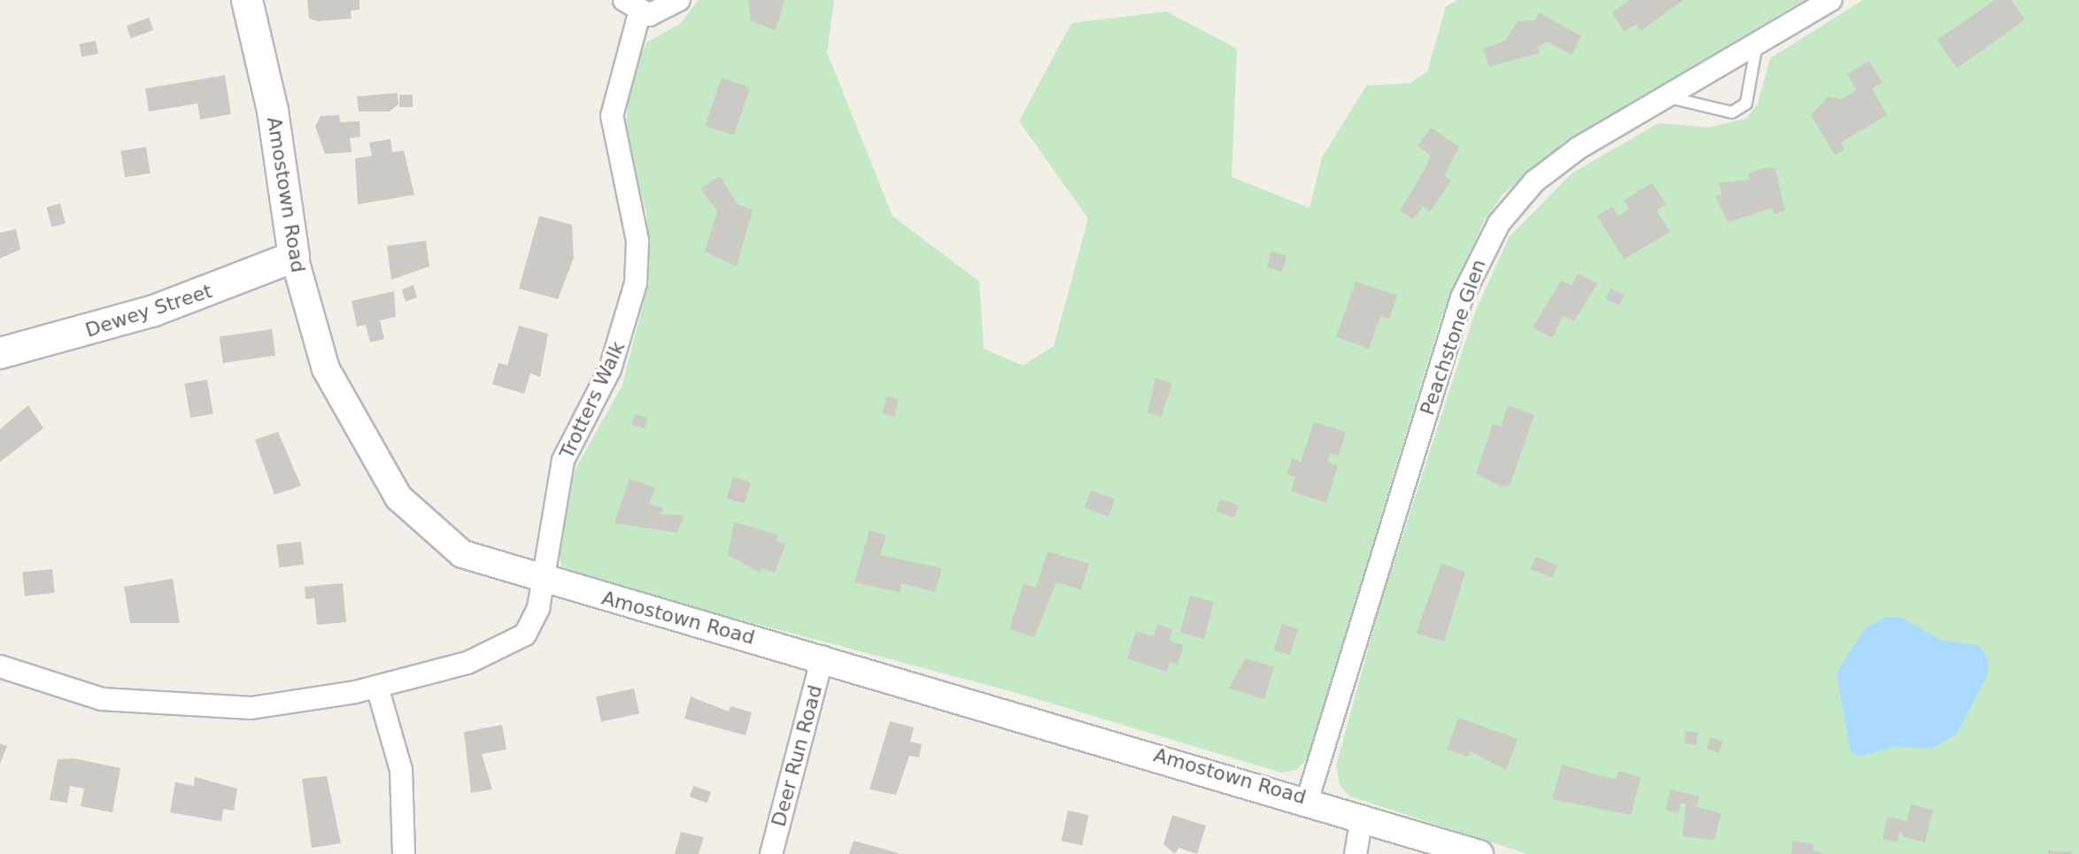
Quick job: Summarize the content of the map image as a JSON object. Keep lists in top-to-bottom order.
{
  "streets": {
    "main road": ["Amostown Road", "Dewey Street"],
    "street": ["Peachstone Glen", "Trotters Walk", "Deer Run Road"]
  },
  "crossings": [
    ["Amostown Road", "Dewey Street"],
    ["Amostown Road", "Peachstone Glen"],
    ["Amostown Road", "Trotters Walk"],
    ["Amostown Road", "Deer Run Road"]
  ]
}
